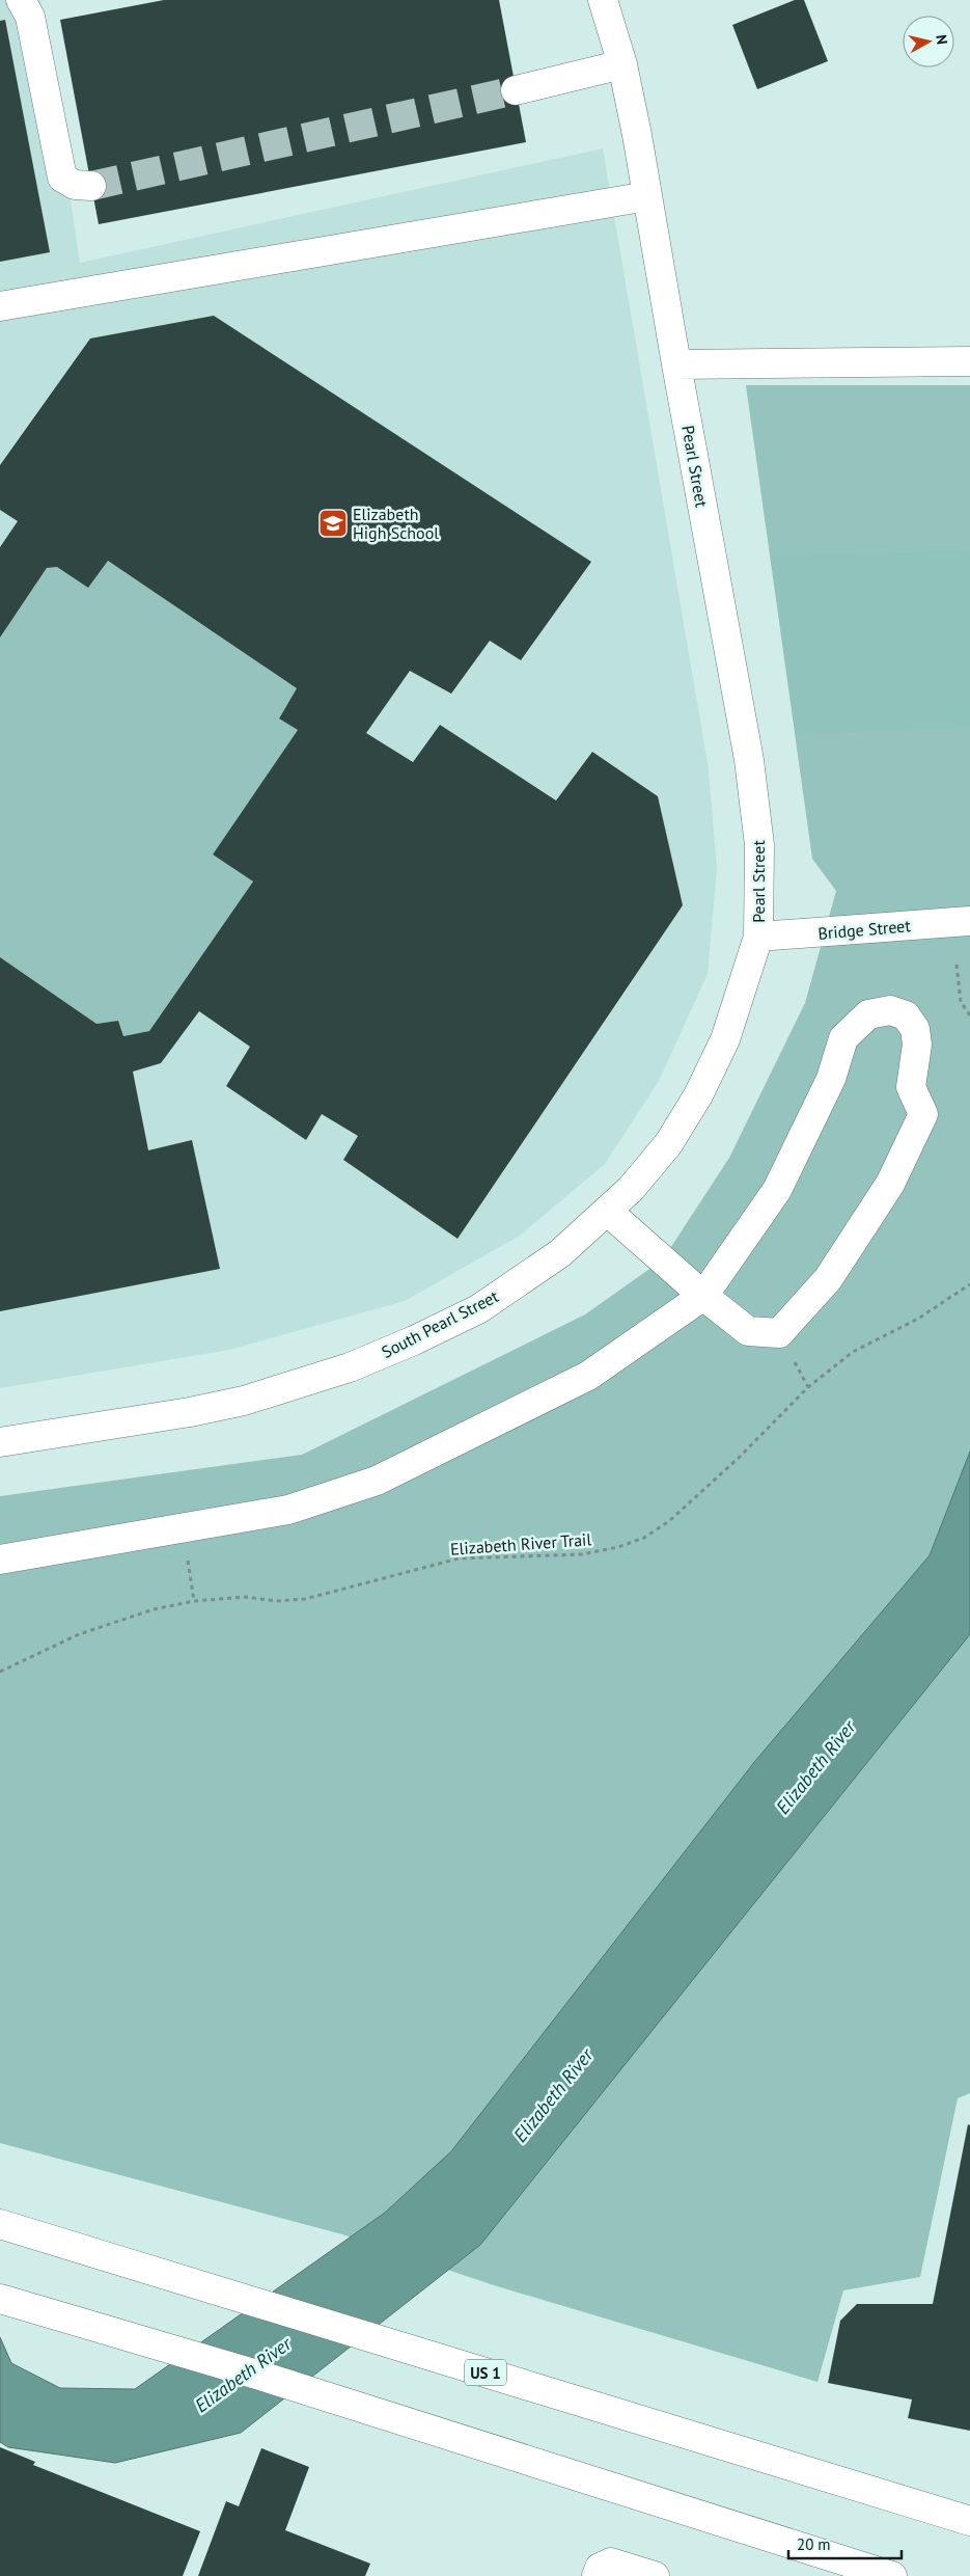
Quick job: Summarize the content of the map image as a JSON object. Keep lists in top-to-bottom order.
{
  "streets": {
    "main road": [
      "Pearl Street",
      "Bridge Street",
      "South Pearl Street",
      "US 1"
    ],
    "path": ["Elizabeth River Trail"]
  },
  "crossings": [
    ["Pearl Street", "Bridge Street"],
    ["Pearl Street", "South Pearl Street"],
    ["Bridge Street", "South Pearl Street"]
  ],
  "water": ["Elizabeth River"],
  "places": {
    "school or university": ["Elizabeth High School"]
  },
  "scale_bar": "20 m",
  "north": "right"
}
